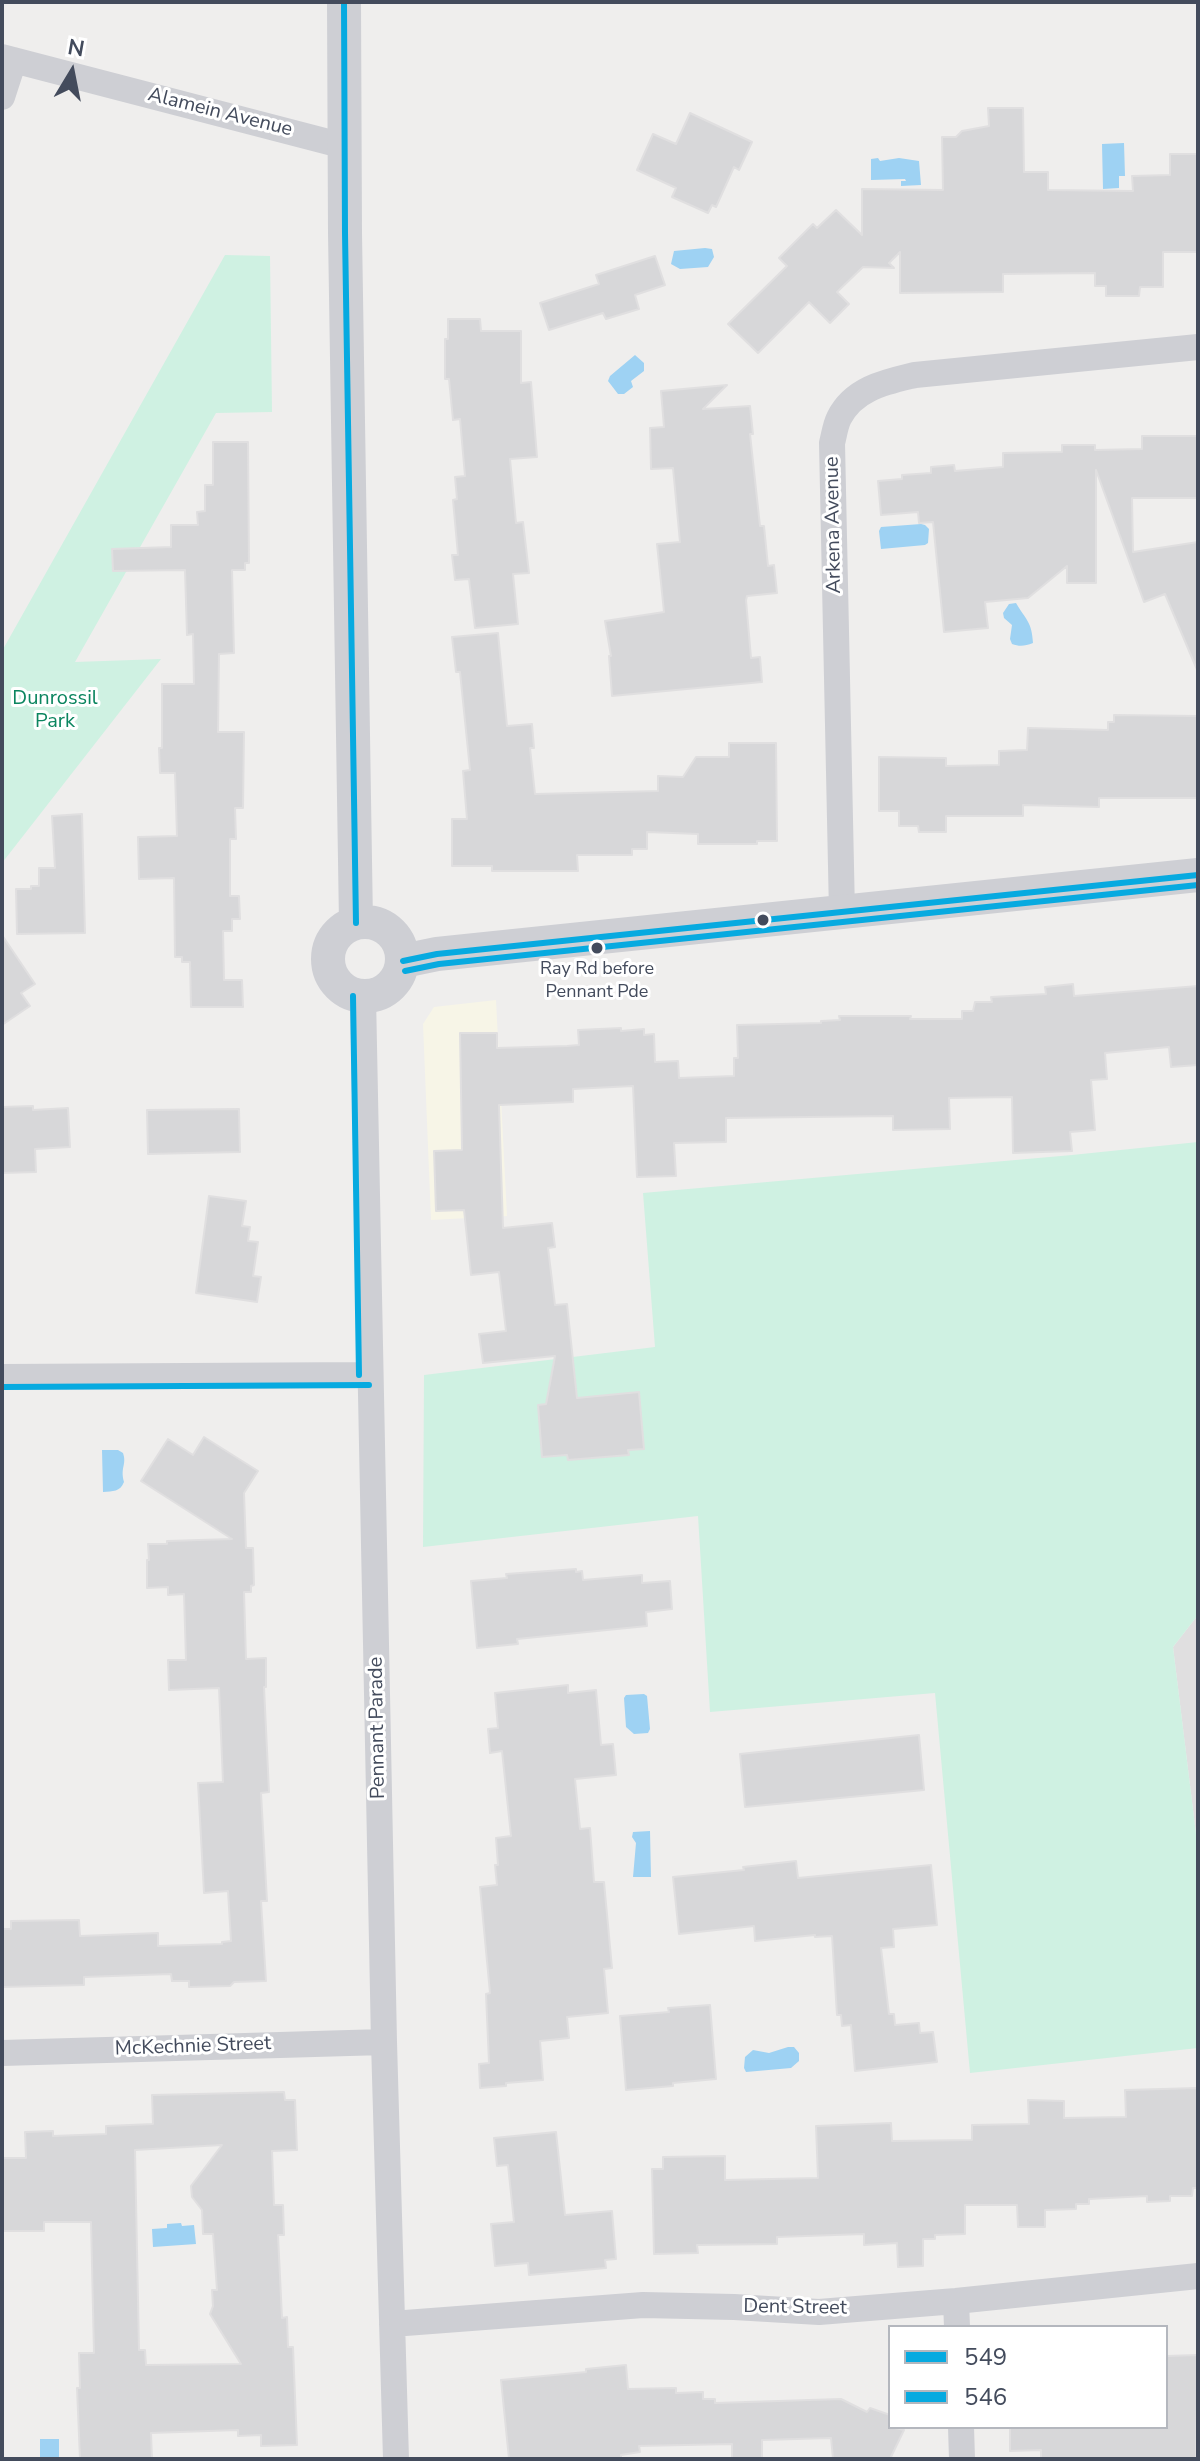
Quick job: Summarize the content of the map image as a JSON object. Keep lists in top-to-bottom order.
{
  "streets": {
    "street": [
      "Alamein Avenue",
      "Arkena Avenue",
      "Pennant Parade",
      "McKechnie Street",
      "Dent Street"
    ]
  },
  "crossings": [
    ["Pennant Parade", "McKechnie Street"],
    ["Pennant Parade", "Dent Street"]
  ],
  "parks": ["Dunrossil Park"],
  "places": ["Ray Rd before Pennant Pde"],
  "lines": ["transit line 549", "transit line 546"],
  "legend": ["549", "546"],
  "north": "top"
}
